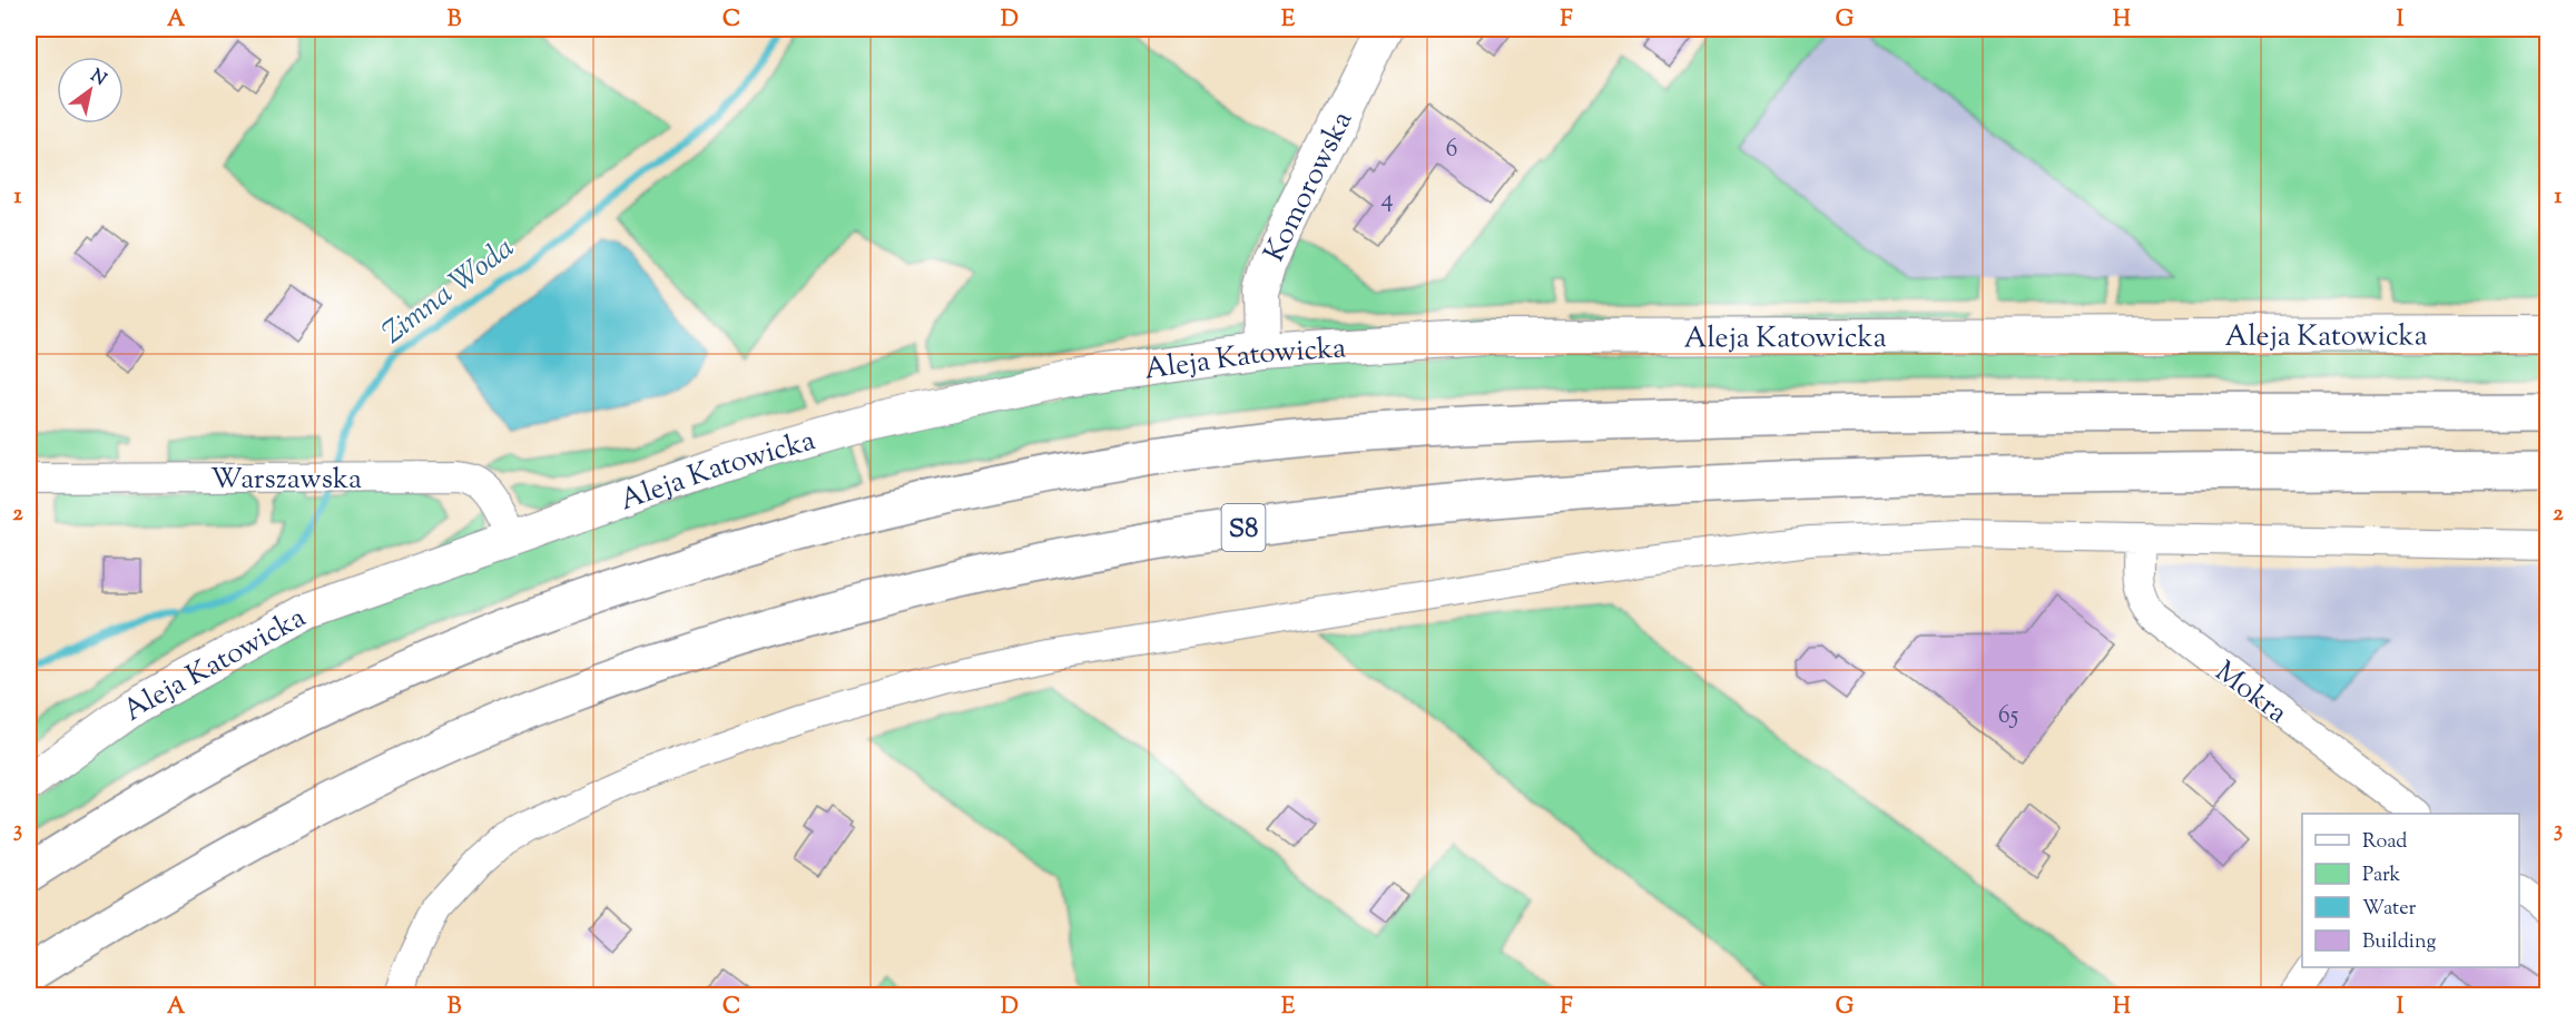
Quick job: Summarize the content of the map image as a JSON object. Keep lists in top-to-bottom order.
{
  "streets": {
    "highway": ["S8"],
    "street": [
      "Komorowska",
      "Aleja Katowicka",
      "Warszawska",
      "Mokra"
    ]
  },
  "crossings": [
    ["Komorowska", "Aleja Katowicka"],
    ["Aleja Katowicka", "Warszawska"]
  ],
  "water": ["Zimna Woda"],
  "house_numbers": ["6", "4", "65"],
  "legend": [
    "Road",
    "Park",
    "Water",
    "Building"
  ],
  "north": "top right",
  "grid": {
    "columns": [
      "A",
      "B",
      "C",
      "D",
      "E",
      "F",
      "G",
      "H",
      "I"
    ],
    "rows": ["1", "2", "3"]
  }
}
